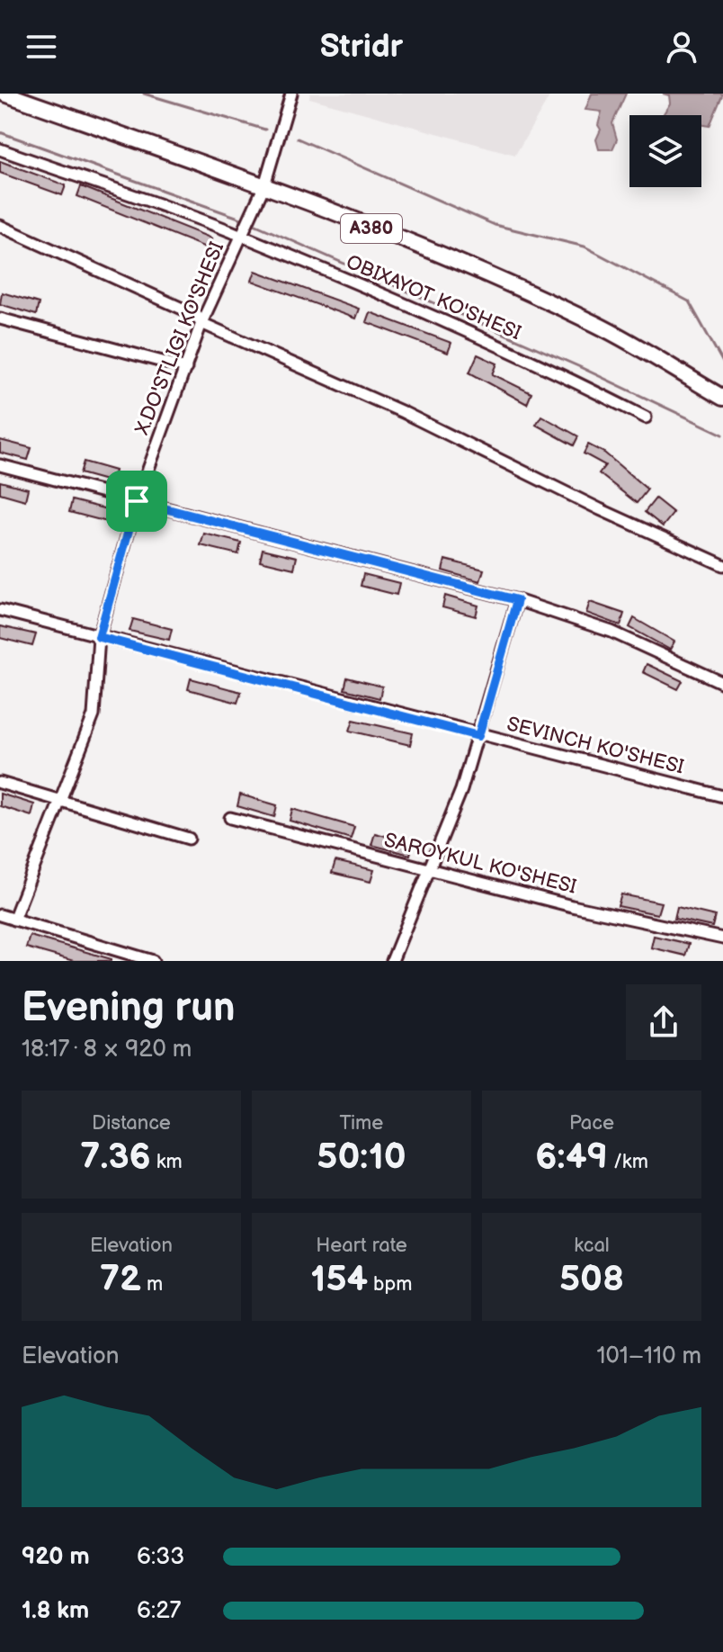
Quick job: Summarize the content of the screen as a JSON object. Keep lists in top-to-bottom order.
{
  "streets": {
    "highway": ["A380"],
    "street": [
      "OBIXAYOT KO'SHESI",
      "X.DO'STLIGI KO'SHESI",
      "SEVINCH KO'SHESI",
      "SAROYKUL KO'SHESI"
    ]
  },
  "crossings": [
    ["A380", "X.DO'STLIGI KO'SHESI"],
    ["OBIXAYOT KO'SHESI", "X.DO'STLIGI KO'SHESI"],
    ["X.DO'STLIGI KO'SHESI", "SEVINCH KO'SHESI"]
  ],
  "page": {
    "header": "Stridr",
    "heading": ["Evening run", "18:17 · 8 × 920 m"],
    "stats": [
      ["Distance", "7.36 km"],
      ["Time", "50:10"],
      ["Pace", "6:49 /km"],
      ["Elevation", "72 m"],
      ["Heart rate", "154 bpm"],
      ["kcal", "508"]
    ],
    "chart": ["Elevation", "101–110 m"],
    "list": [
      {
        "name": "920 m",
        "note": "6:33"
      },
      {
        "name": "1.8 km",
        "note": "6:27"
      }
    ]
  }
}
